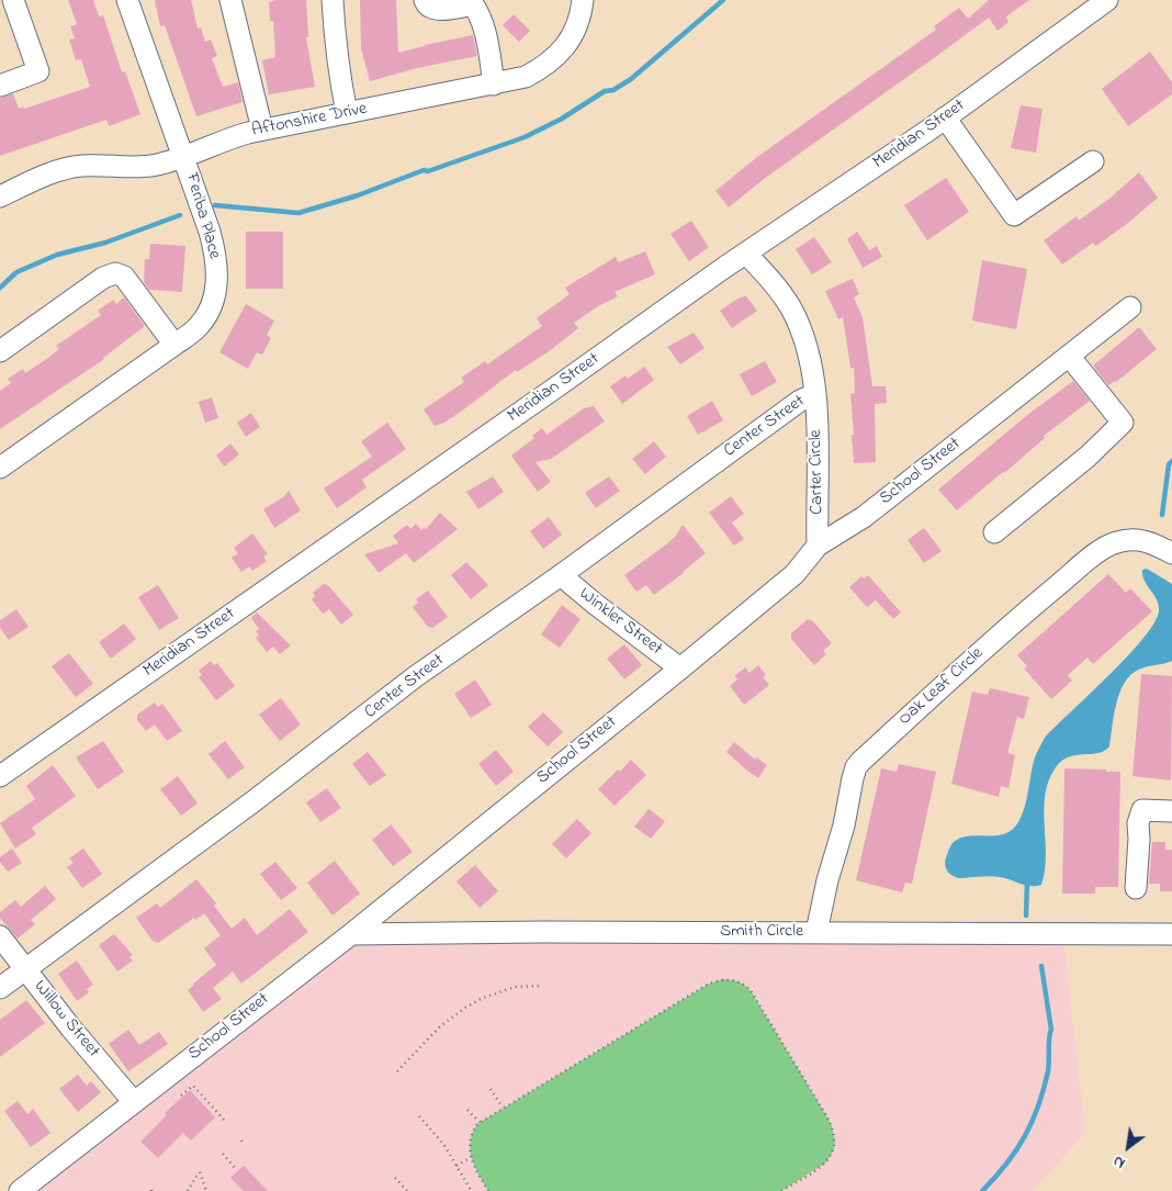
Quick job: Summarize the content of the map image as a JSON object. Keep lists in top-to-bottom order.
{
  "streets": {
    "street": [
      "Aftonshire Drive",
      "Meridian Street",
      "Feriba Place",
      "Center Street",
      "Carter Circle",
      "School Street",
      "Winkler Street",
      "Oak Leaf Circle",
      "Smith Circle",
      "Willow Street"
    ]
  },
  "crossings": [
    ["Aftonshire Drive", "Feriba Place"],
    ["Meridian Street", "Carter Circle"],
    ["Center Street", "Carter Circle"],
    ["Center Street", "Winkler Street"],
    ["Center Street", "Willow Street"],
    ["Carter Circle", "School Street"],
    ["School Street", "Winkler Street"],
    ["School Street", "Smith Circle"],
    ["School Street", "Willow Street"],
    ["Oak Leaf Circle", "Smith Circle"]
  ],
  "north": "bottom left"
}
